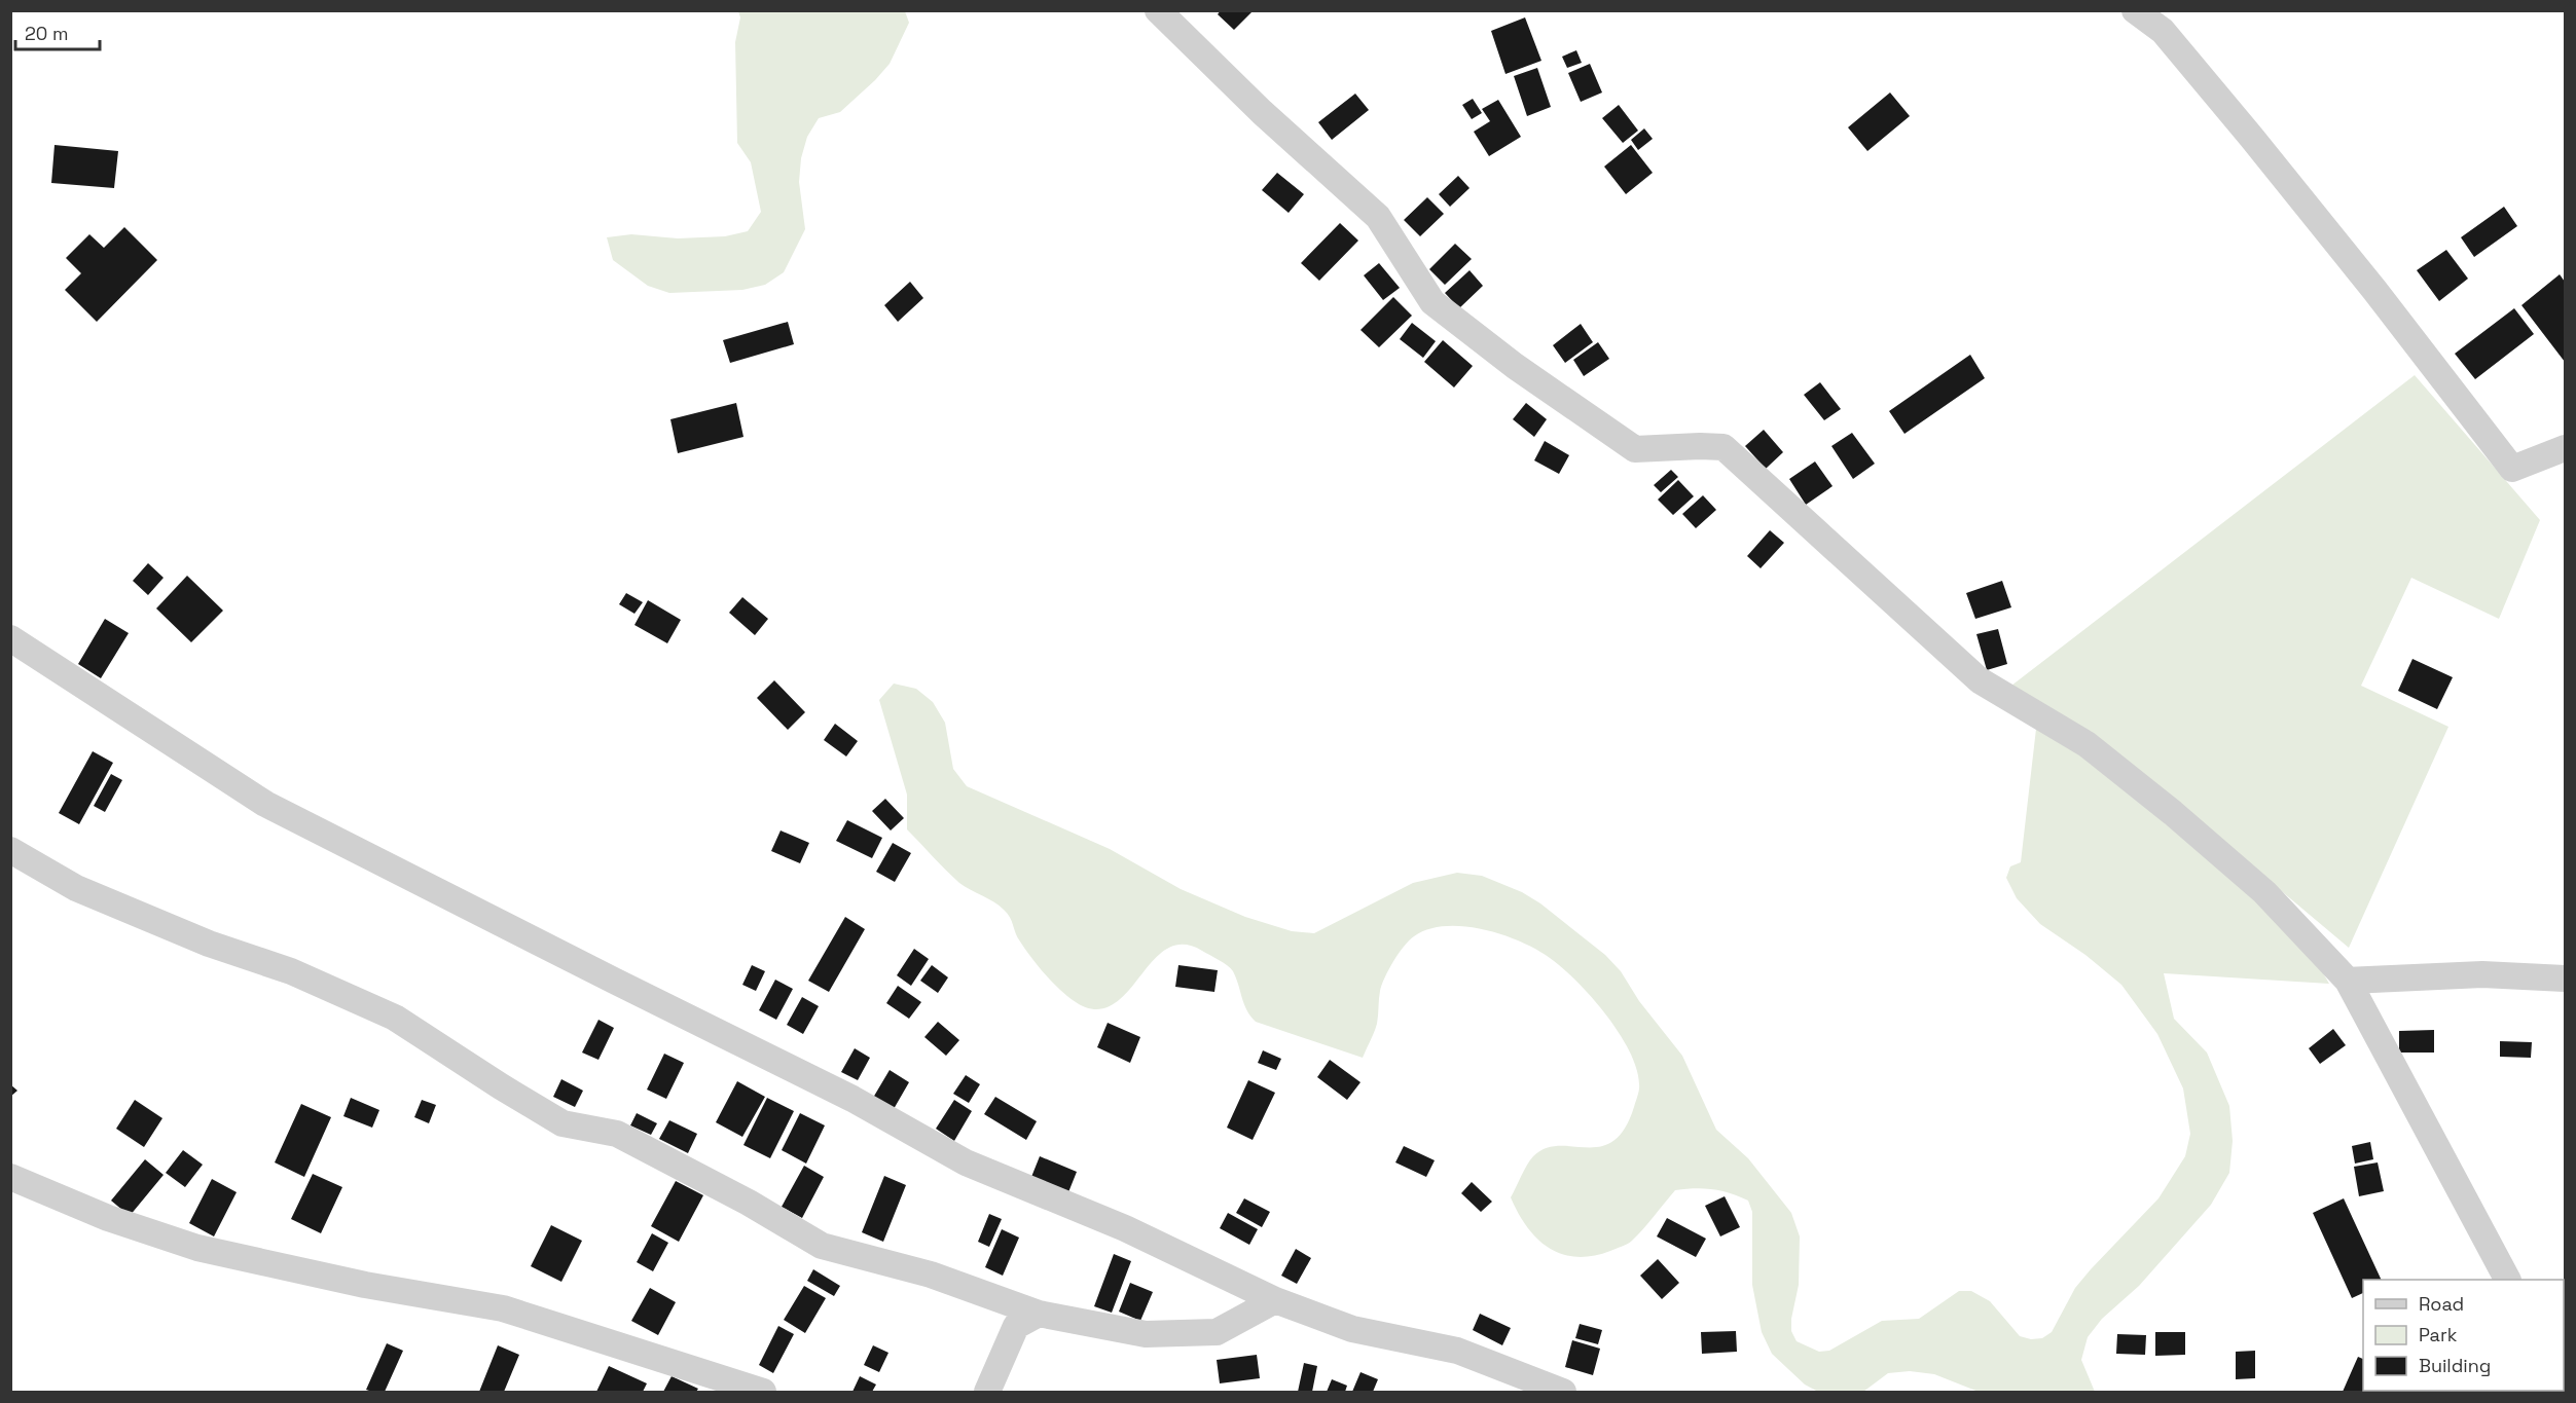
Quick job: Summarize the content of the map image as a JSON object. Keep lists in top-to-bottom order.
{
  "legend": ["Road", "Park", "Building"],
  "scale_bar": "20 m"
}
